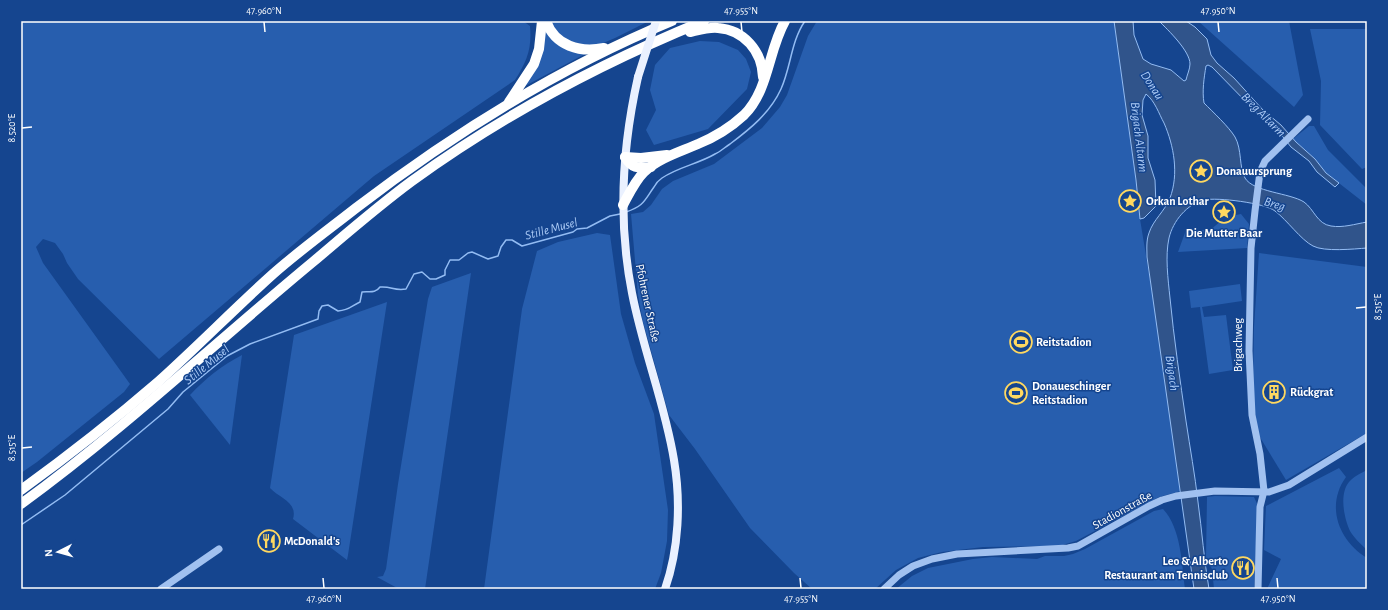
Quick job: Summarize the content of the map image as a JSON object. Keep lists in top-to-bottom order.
{
  "streets": {
    "main road": ["Pfohrener Straße"],
    "street": ["Brigachweg", "Stadionstraße"]
  },
  "crossings": [
    ["Brigachweg", "Stadionstraße"]
  ],
  "water": [
    "Donau",
    "Breg Altarm",
    "Brigach Altarm",
    "Breg",
    "Stille Musel",
    "Brigach"
  ],
  "places": {
    "place": ["Donauursprung", "Orkan Lothar", "Die Mutter Baar"],
    "sports": ["Reitstadion", "Donaueschinger Reitstadion"],
    "building": ["Rückgrat"],
    "restaurant": ["McDonald's", "Leo & Alberto Restaurant am Tennisclub"]
  },
  "north": "left",
  "coordinates": [
    "47.960°N",
    "47.955°N",
    "47.950°N",
    "8.520°E",
    "8.515°E"
  ]
}
